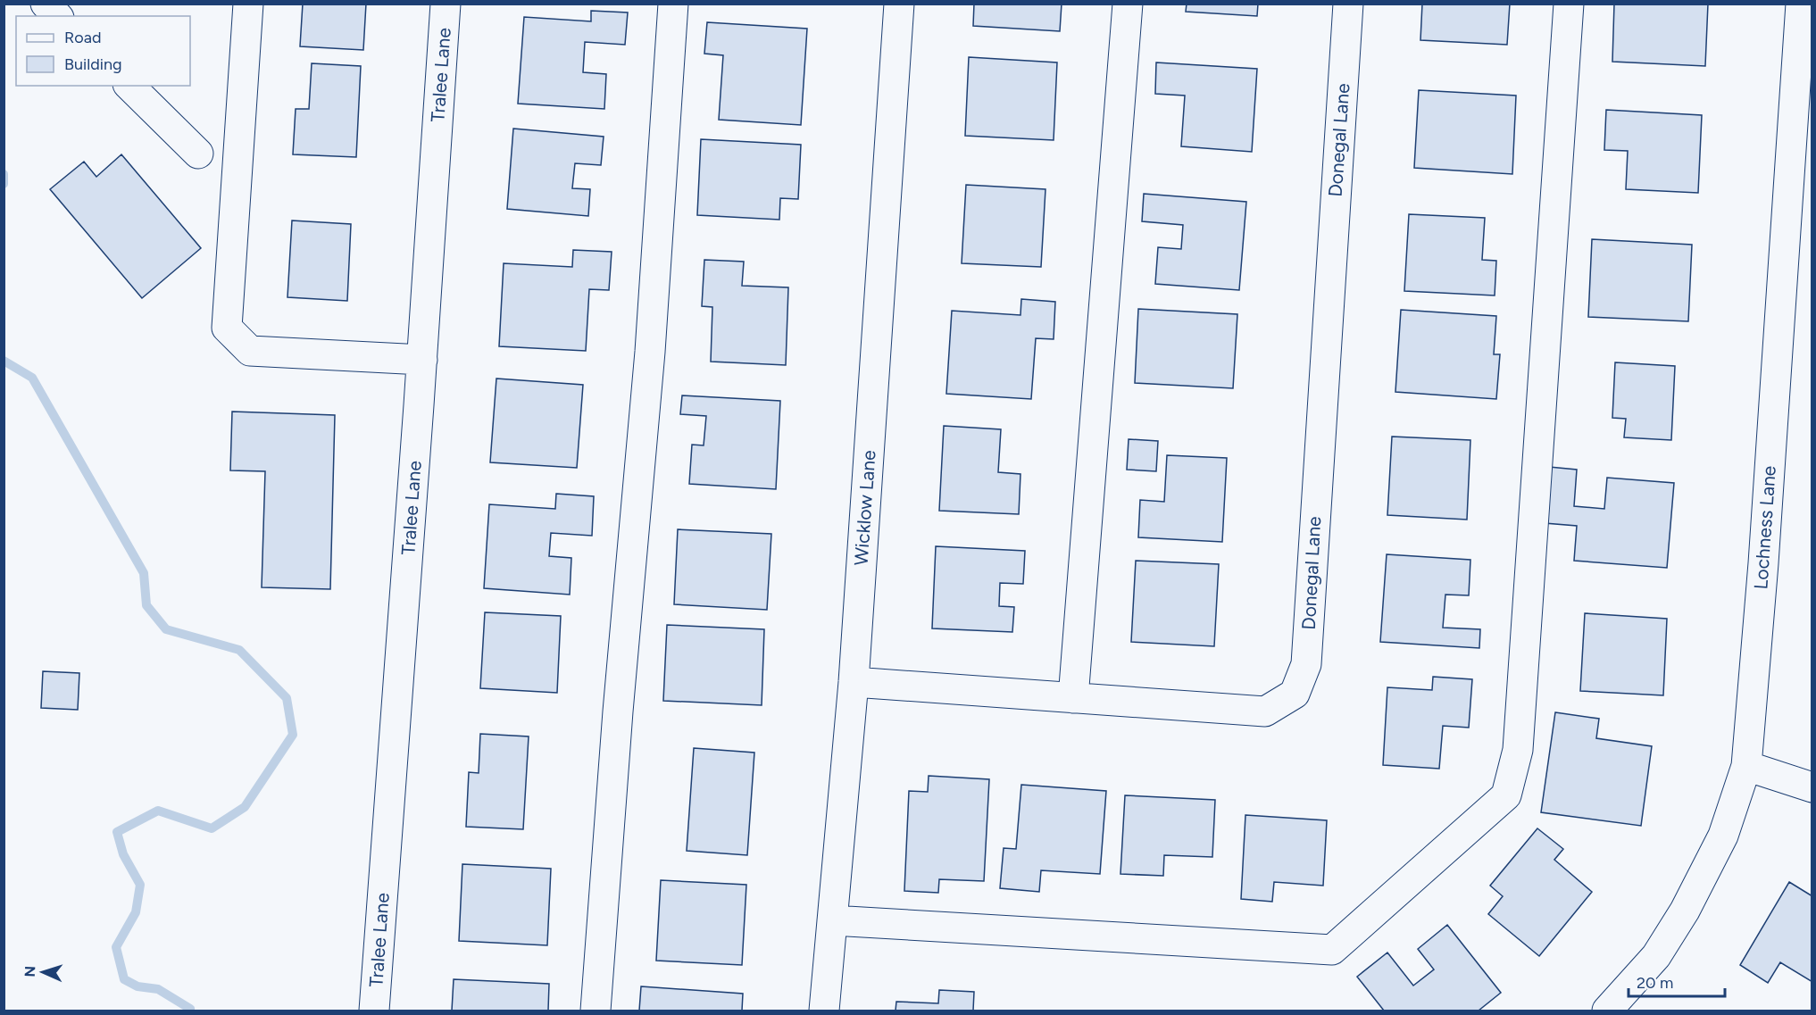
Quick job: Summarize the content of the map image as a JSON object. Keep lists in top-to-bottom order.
{
  "streets": {
    "street": [
      "Tralee Lane",
      "Donegal Lane",
      "Wicklow Lane",
      "Lochness Lane"
    ]
  },
  "crossings": [
    ["Donegal Lane", "Wicklow Lane"]
  ],
  "legend": ["Road", "Building"],
  "scale_bar": "20 m",
  "north": "left"
}
